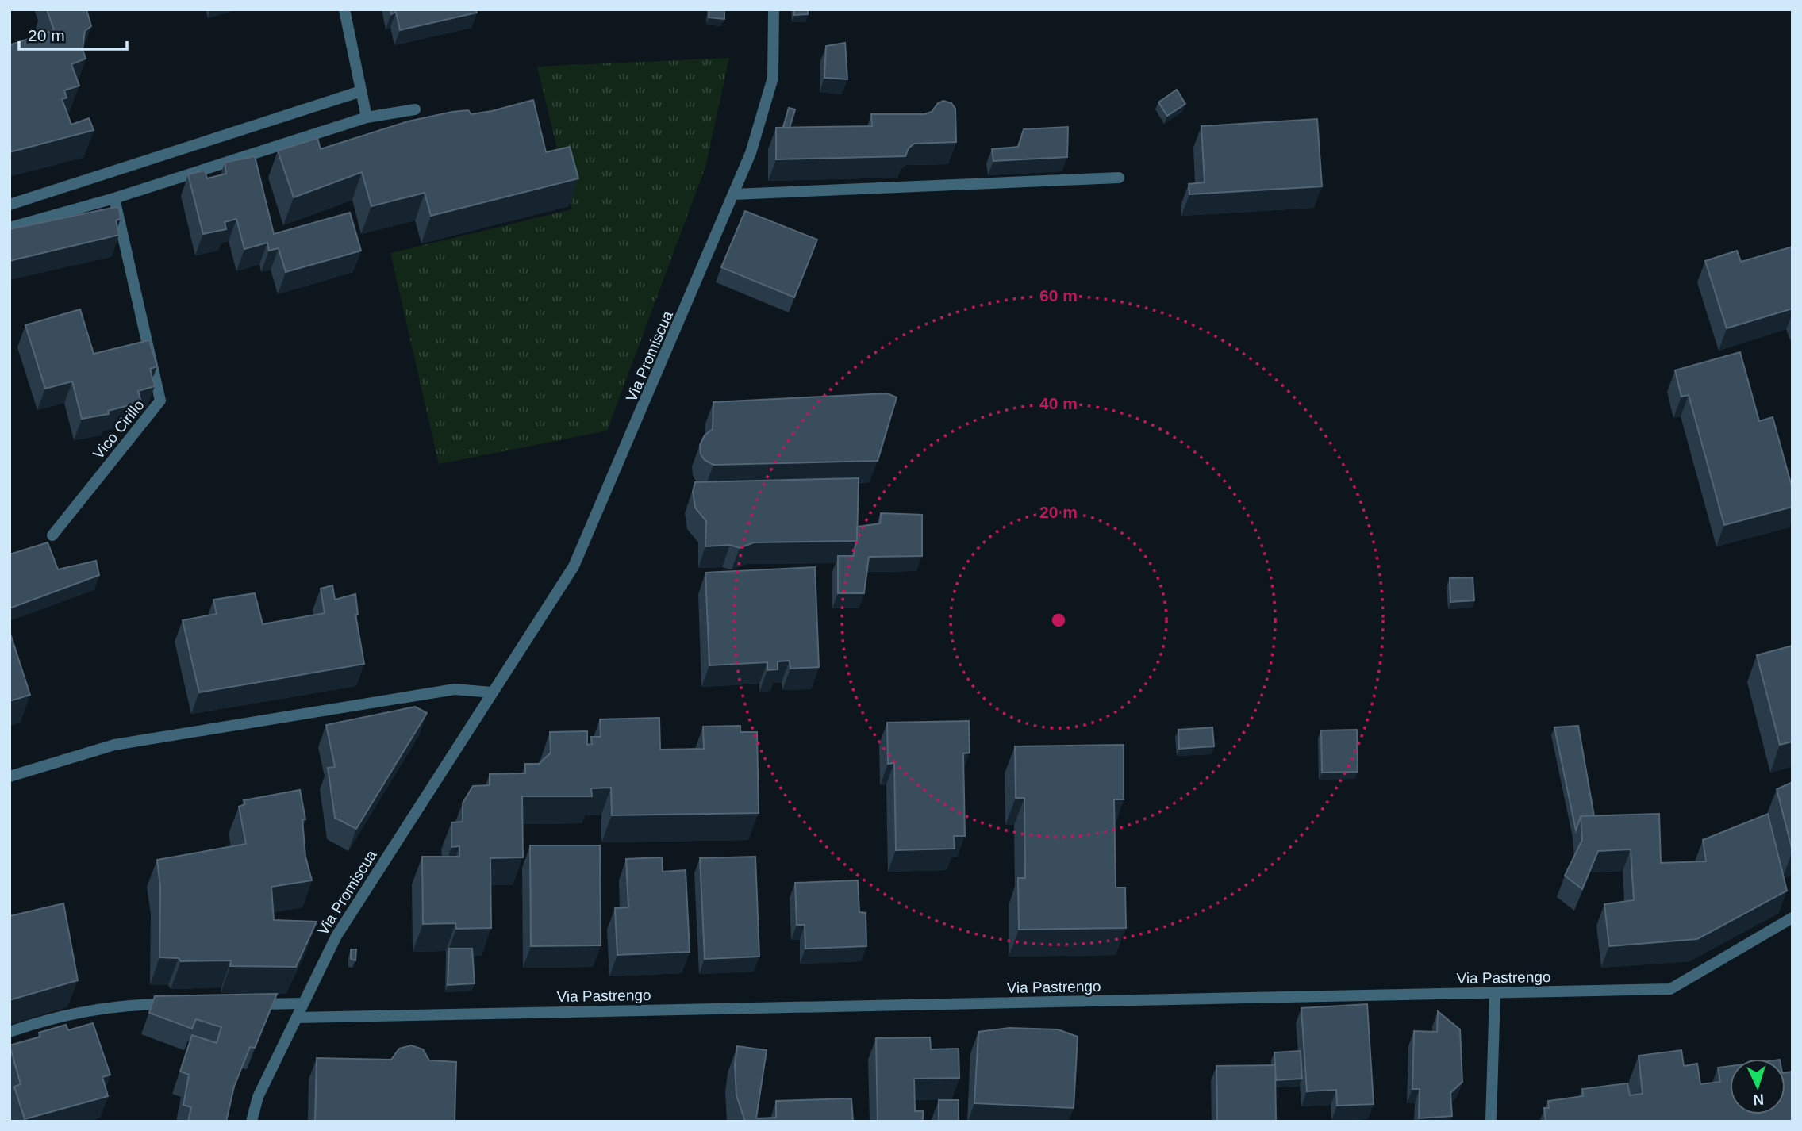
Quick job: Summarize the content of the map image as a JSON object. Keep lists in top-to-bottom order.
{
  "streets": {
    "street": ["Via Promiscua", "Vico Cirillo", "Via Pastrengo"]
  },
  "crossings": [
    ["Via Promiscua", "Via Pastrengo"]
  ],
  "scale_bar": "20 m",
  "north": "bottom",
  "rings": ["60 m", "40 m", "20 m"]
}
